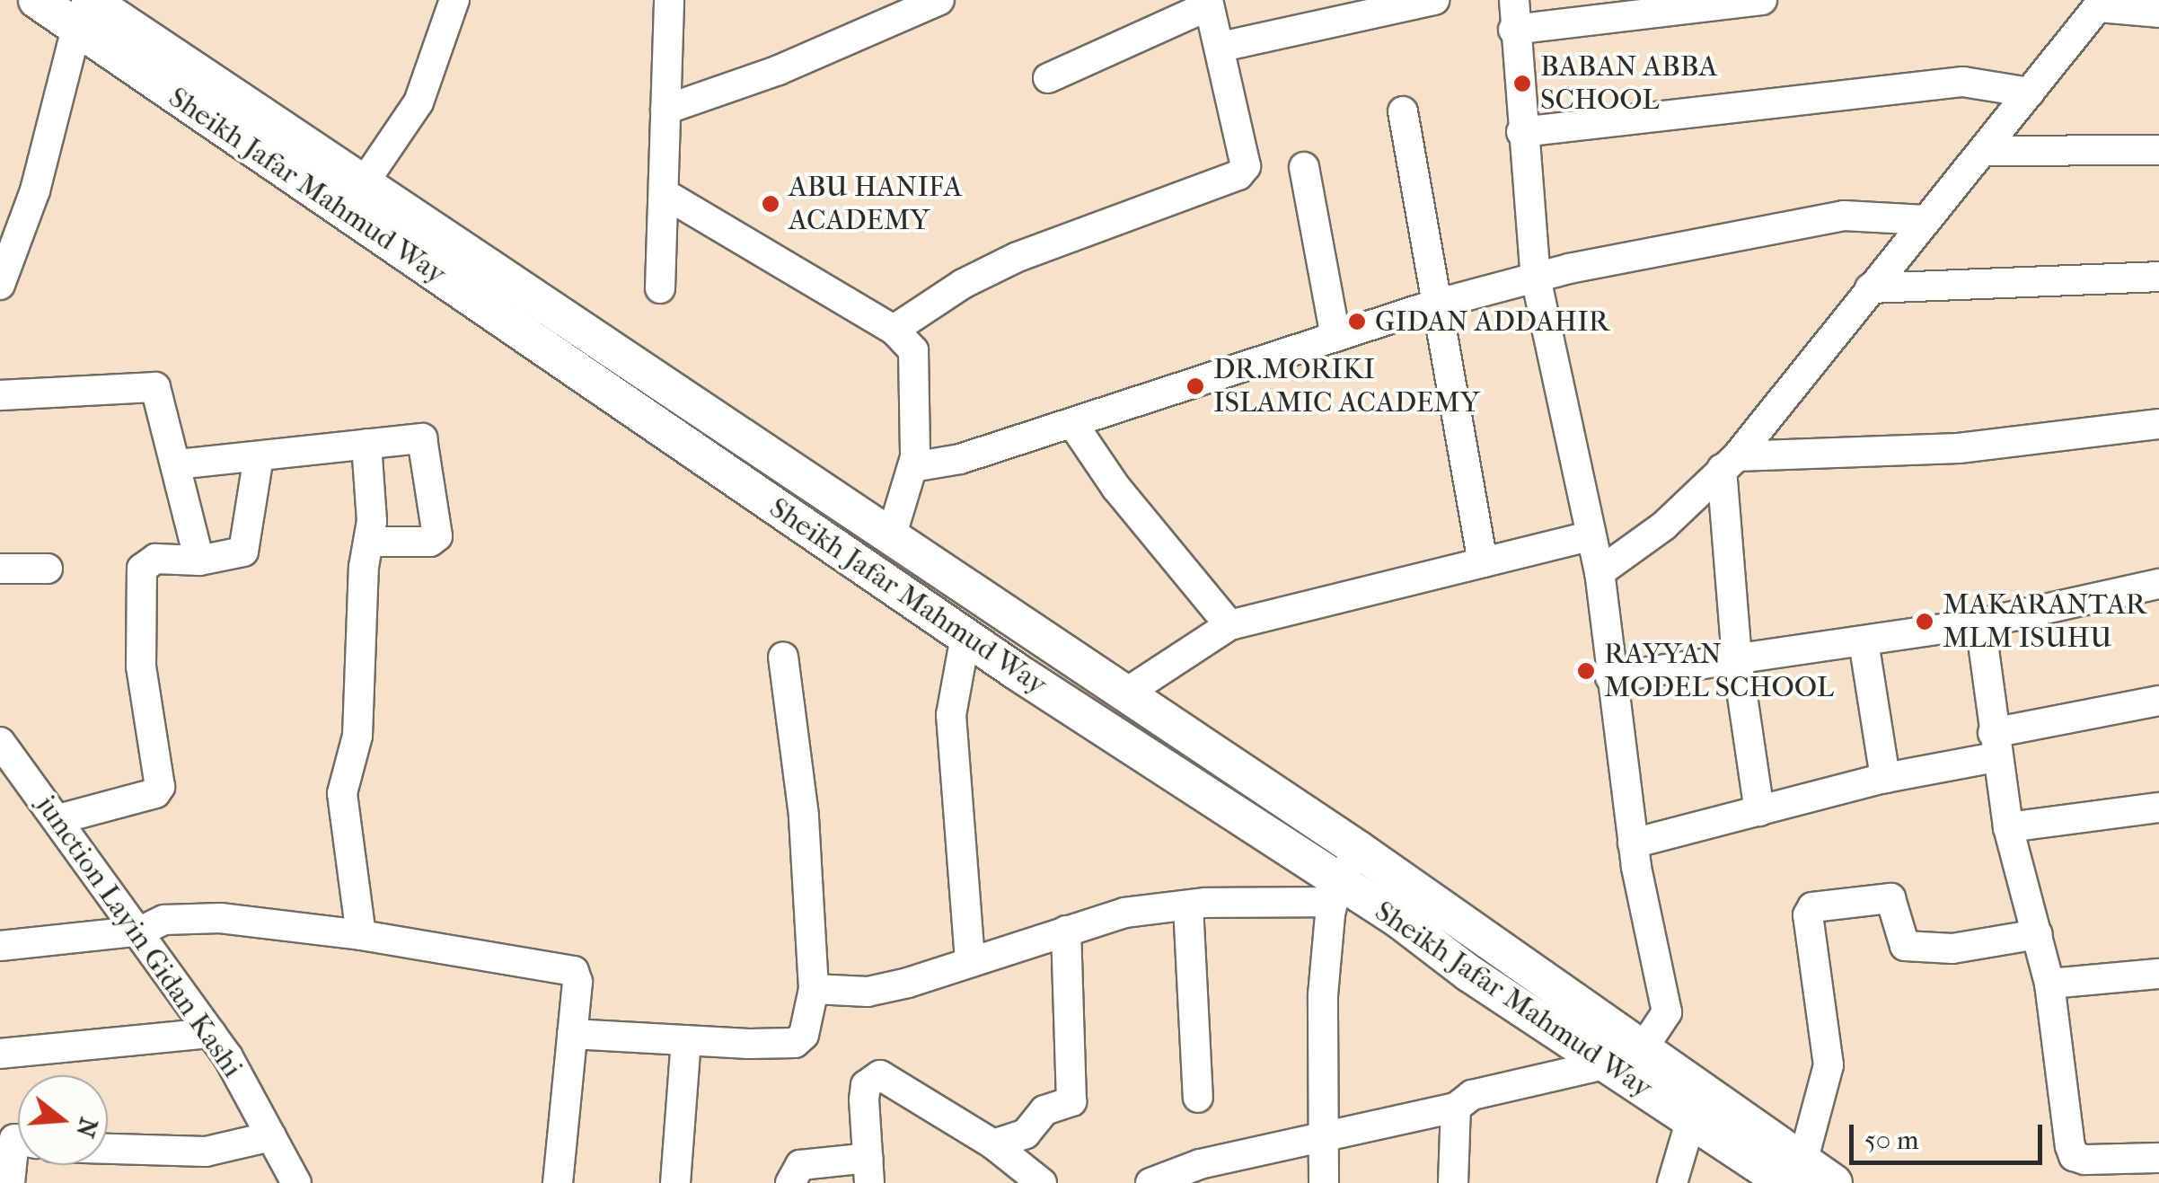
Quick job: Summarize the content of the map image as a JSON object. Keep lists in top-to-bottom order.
{
  "streets": {
    "main road": ["Sheikh Jafar Mahmud Way"],
    "street": ["junction Layin Gidan Kashi"]
  },
  "places": [
    "BABAN ABBA SCHOOL",
    "ABU HANIFA ACADEMY",
    "GIDAN ADDAHIR",
    "DR.MORIKI ISLAMIC ACADEMY",
    "MAKARANTAR MLM ISUHU",
    "RAYYAN MODEL SCHOOL"
  ],
  "scale_bar": "50 m",
  "north": "right"
}
